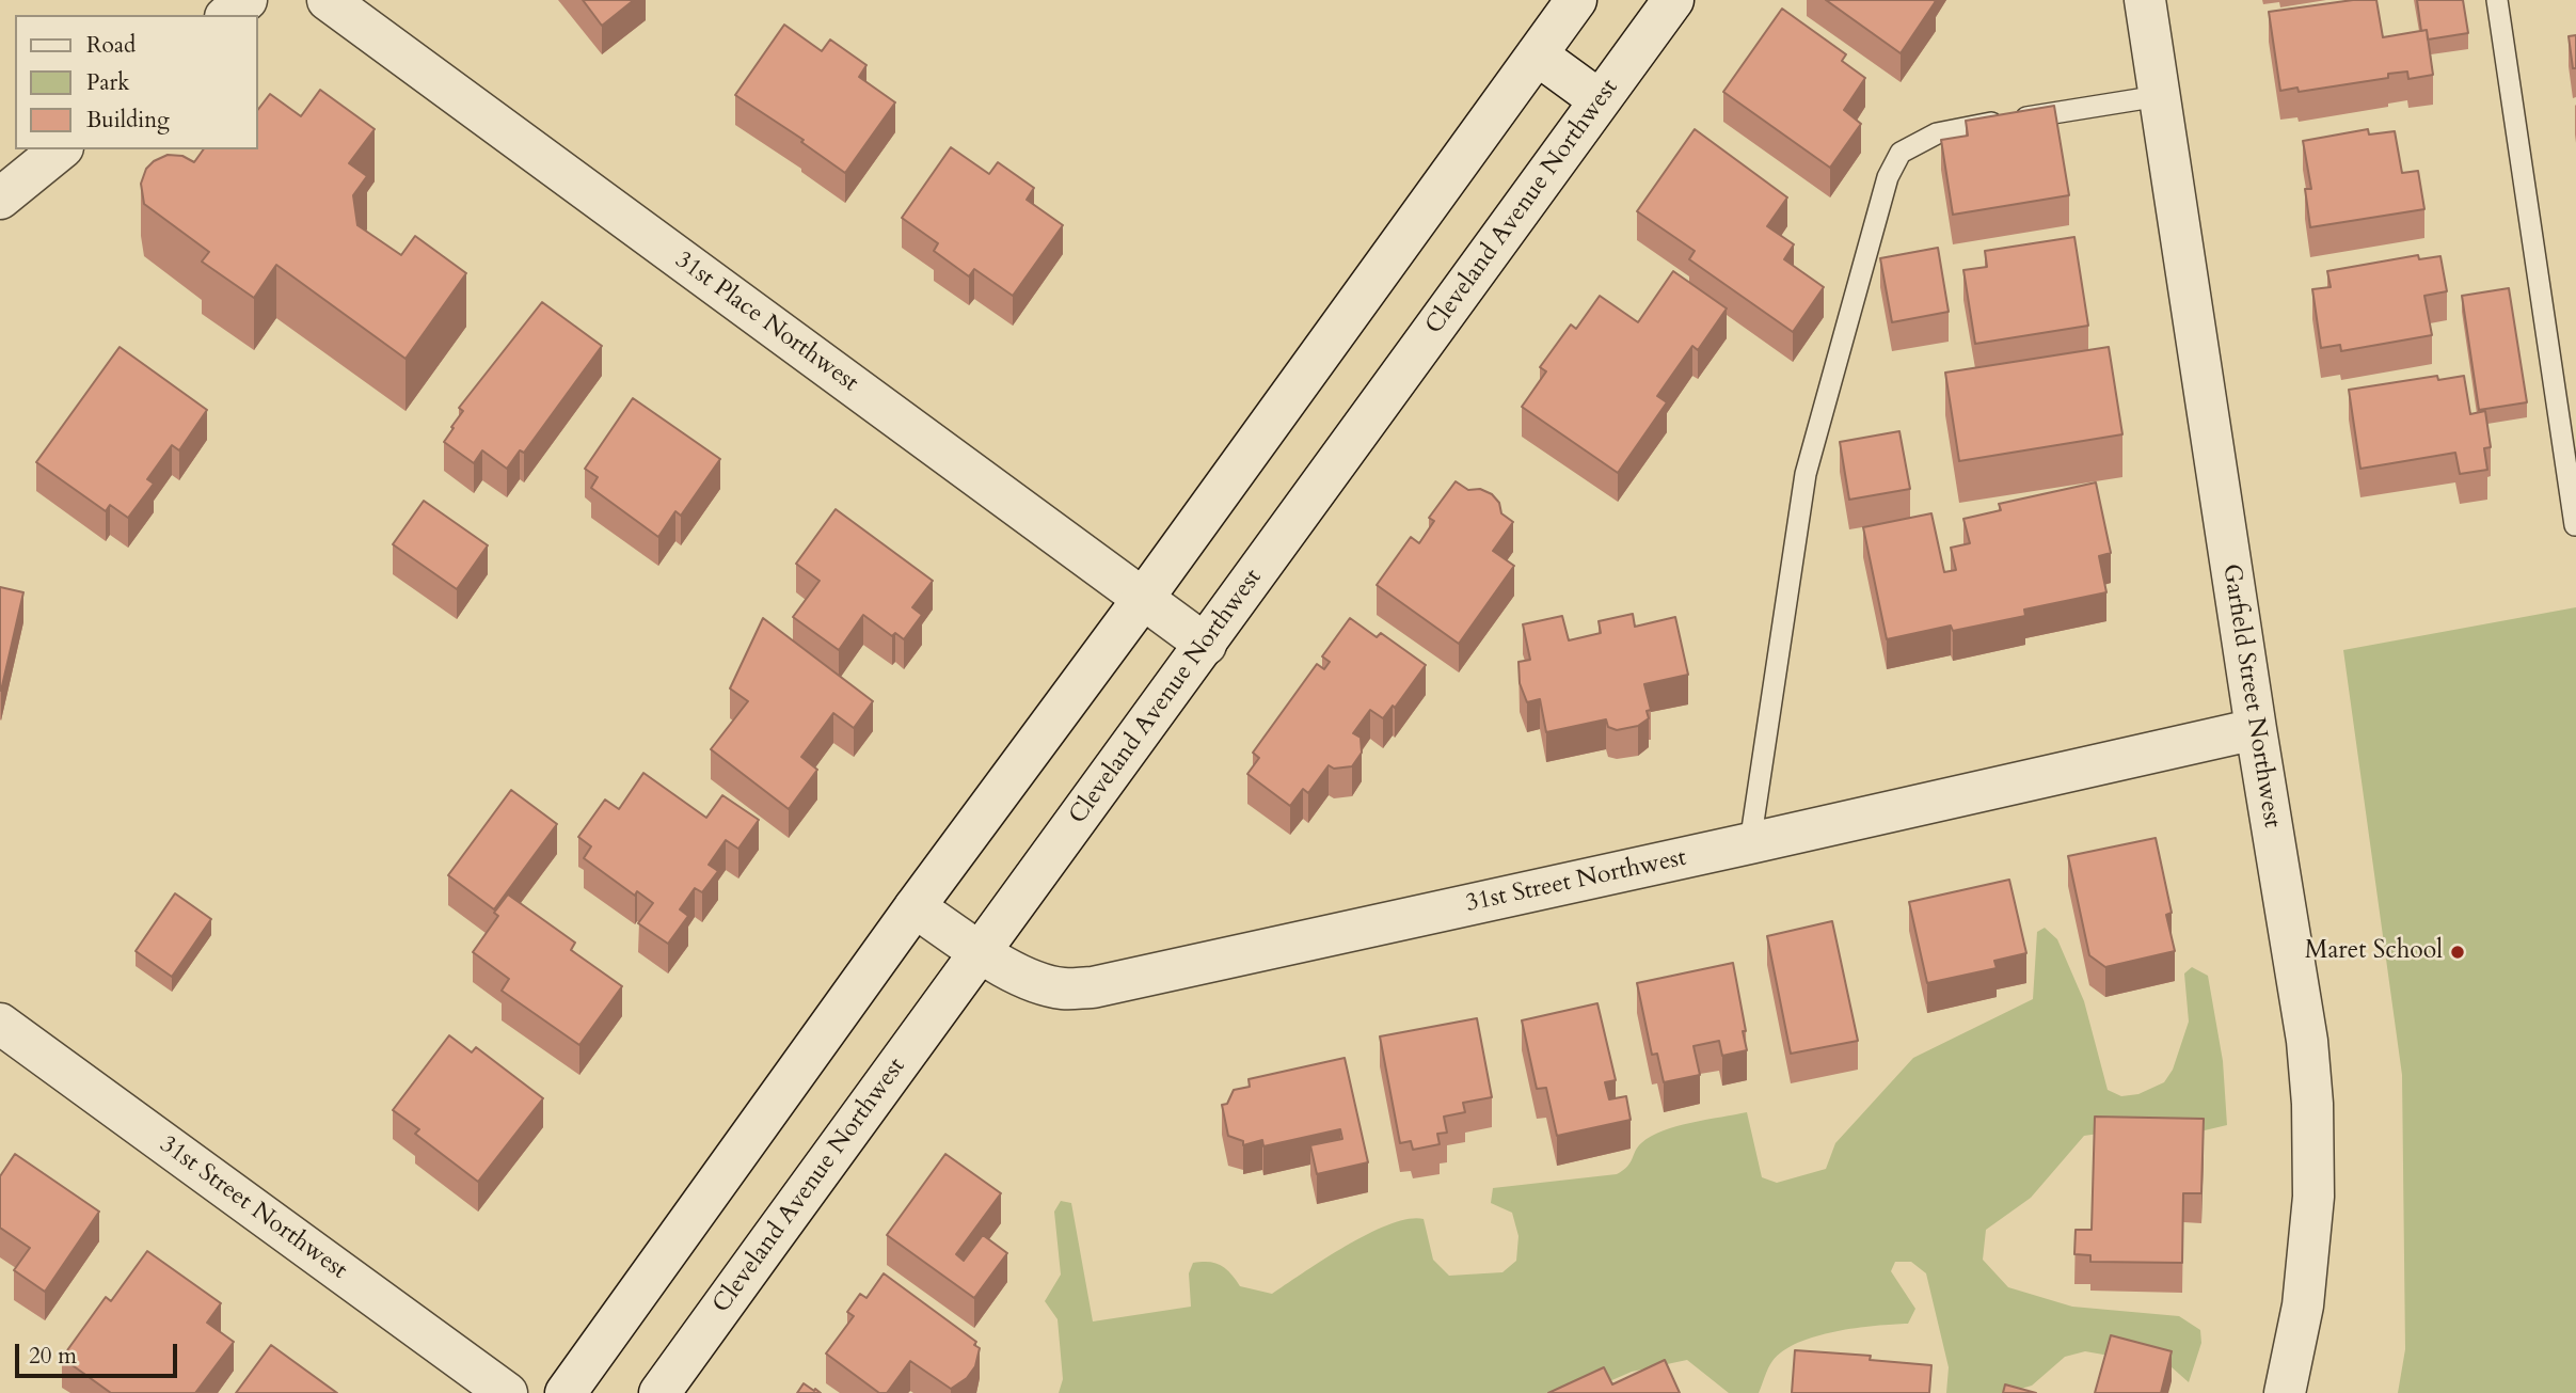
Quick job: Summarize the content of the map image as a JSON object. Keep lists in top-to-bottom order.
{
  "streets": {
    "street": [
      "Cleveland Avenue Northwest",
      "31st Place Northwest",
      "Garfield Street Northwest",
      "31st Street Northwest"
    ]
  },
  "crossings": [
    ["Cleveland Avenue Northwest", "31st Place Northwest"],
    ["Cleveland Avenue Northwest", "31st Street Northwest"],
    ["Garfield Street Northwest", "31st Street Northwest"]
  ],
  "places": ["Maret School"],
  "legend": ["Road", "Park", "Building"],
  "scale_bar": "20 m"
}
